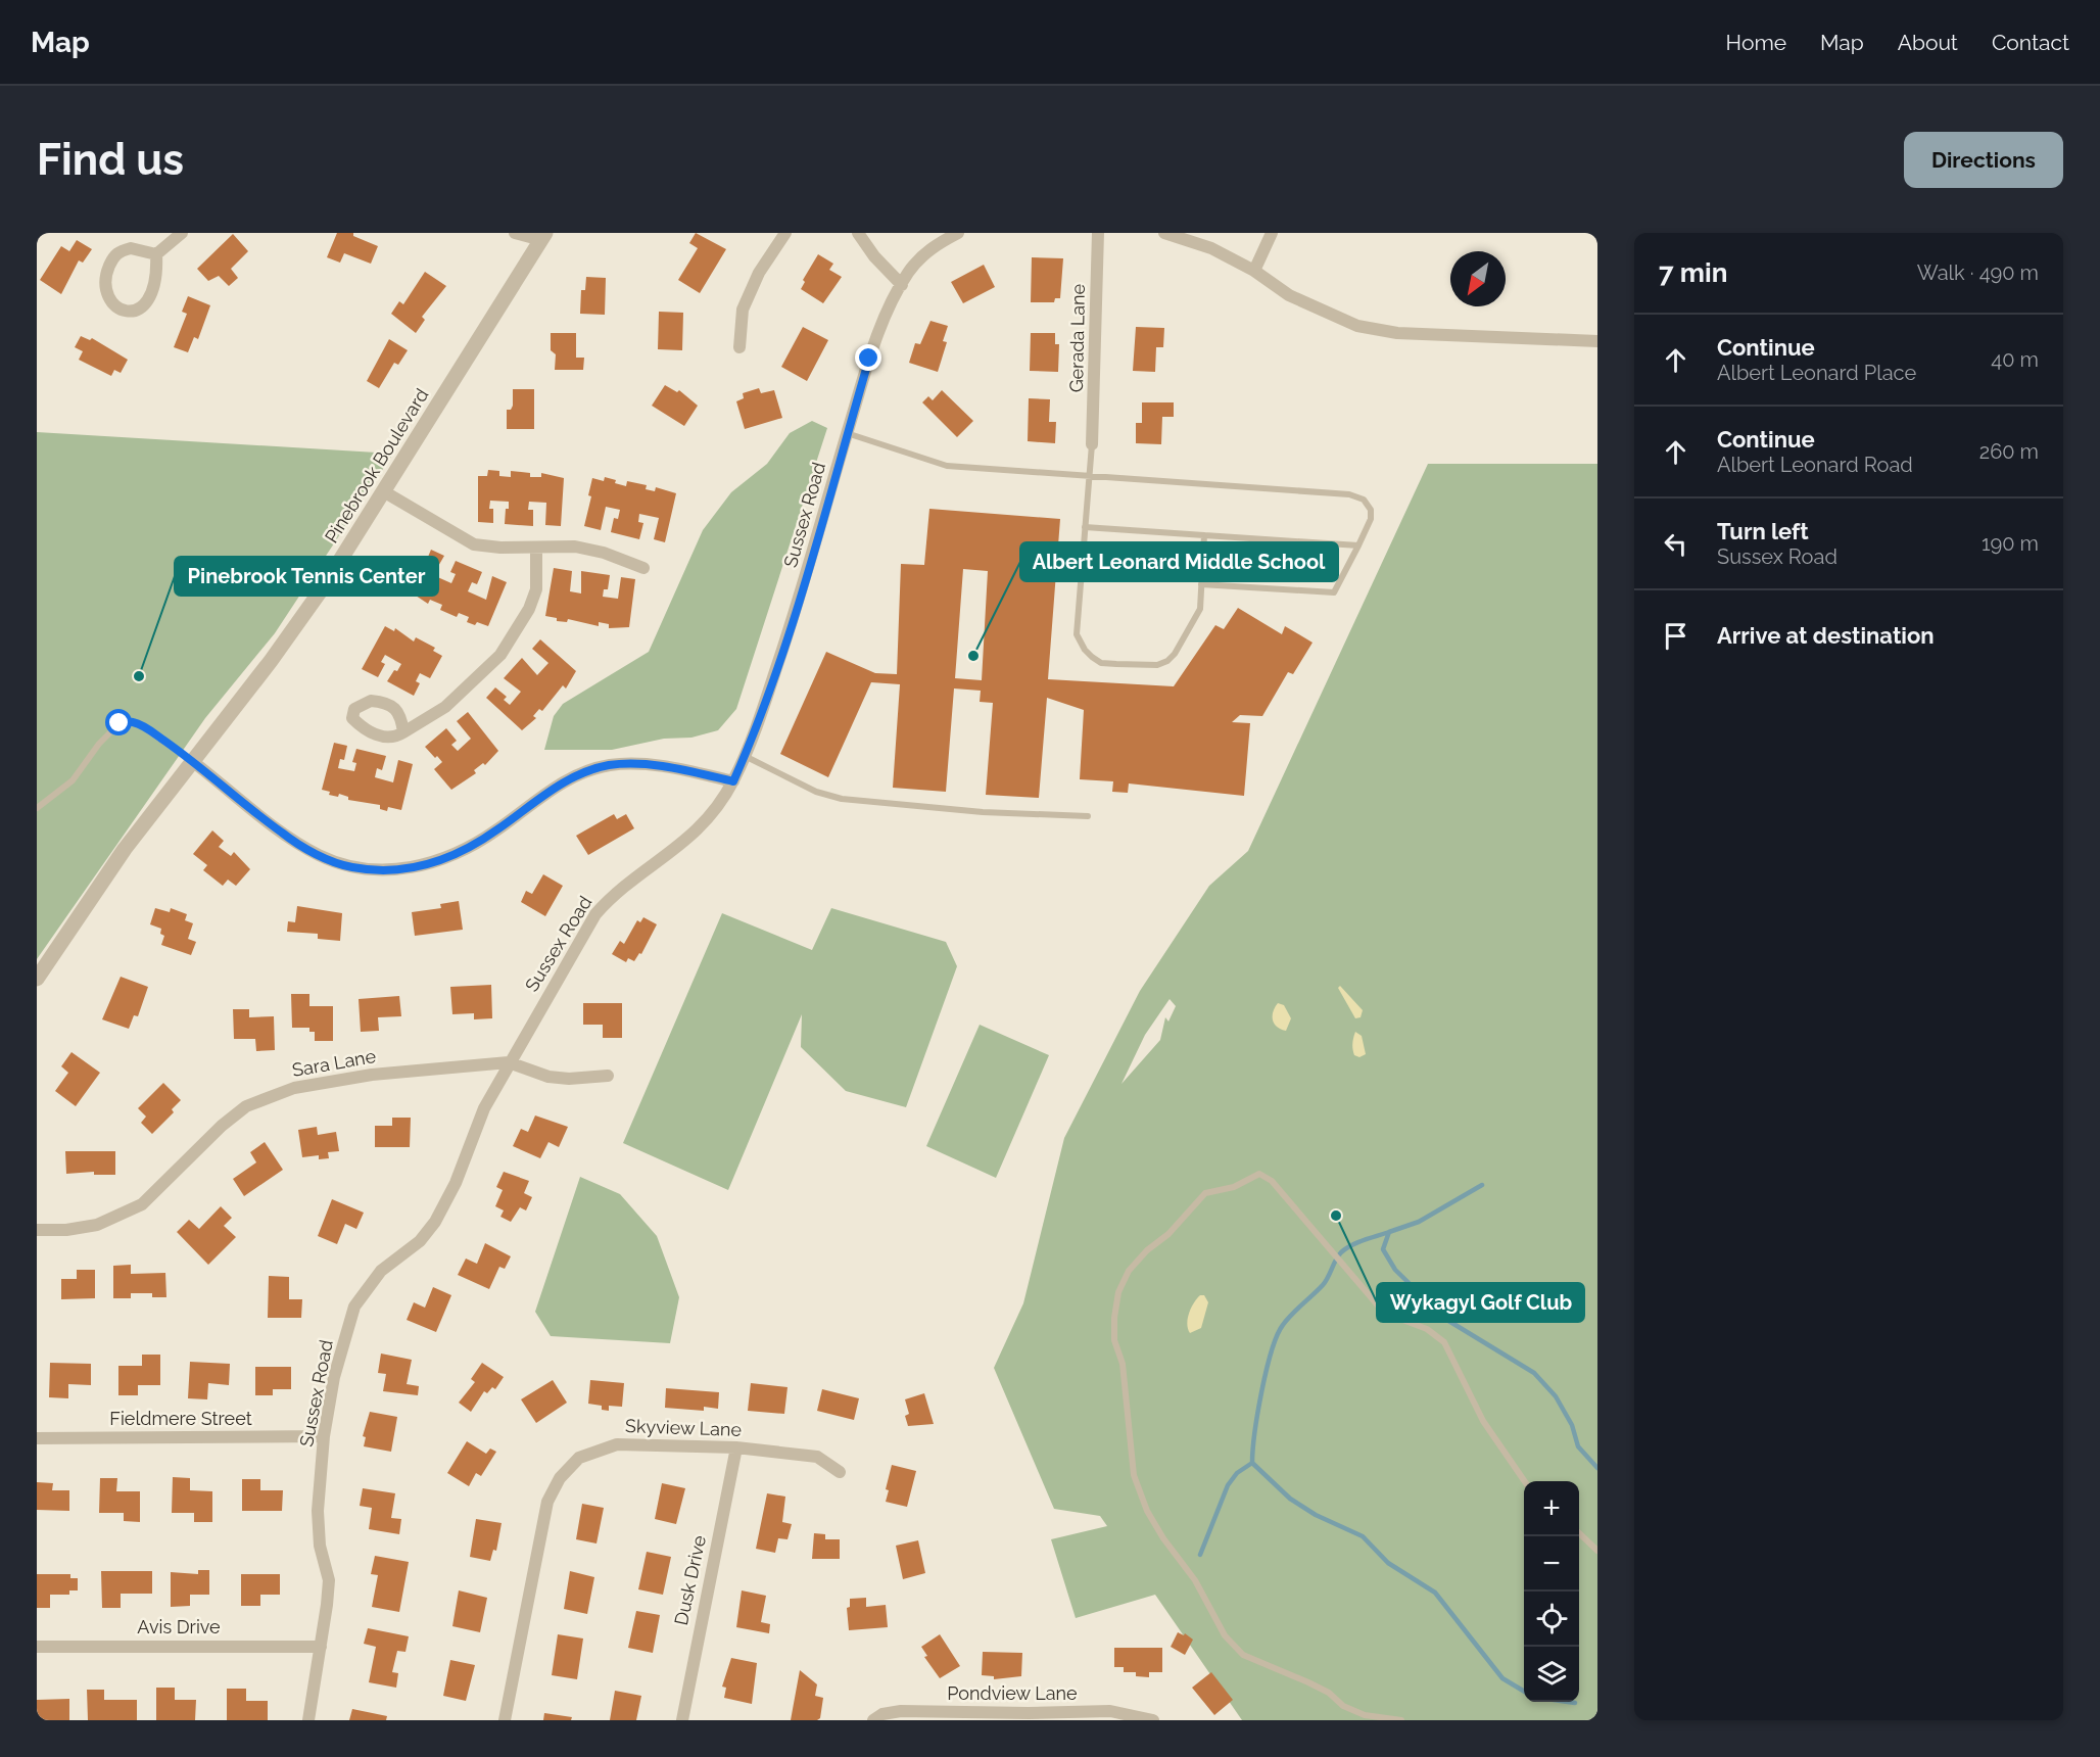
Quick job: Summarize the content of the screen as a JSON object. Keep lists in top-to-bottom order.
{
  "streets": {
    "street": [
      "Gerada Lane",
      "Pinebrook Boulevard",
      "Sussex Road",
      "Sara Lane",
      "Fieldmere Street",
      "Skyview Lane",
      "Dusk Drive",
      "Avis Drive",
      "Pondview Lane"
    ]
  },
  "crossings": [
    ["Sussex Road", "Sara Lane"],
    ["Sussex Road", "Fieldmere Street"],
    ["Sussex Road", "Avis Drive"],
    ["Skyview Lane", "Dusk Drive"]
  ],
  "places": ["Albert Leonard Middle School", "Pinebrook Tennis Center", "Wykagyl Golf Club"],
  "north": "bottom left",
  "page": {
    "header": "Map",
    "nav": [
      "Home",
      "Map",
      "About",
      "Contact"
    ],
    "buttons": "Directions",
    "title": "Find us",
    "heading": ["7 min", "Walk · 490 m"],
    "list": [
      ["Continue", "Albert Leonard Place", "40 m"],
      ["Continue", "Albert Leonard Road", "260 m"],
      ["Turn left", "Sussex Road", "190 m"],
      "Arrive at destination"
    ],
    "map_buttons": ["+", "−"]
  }
}
